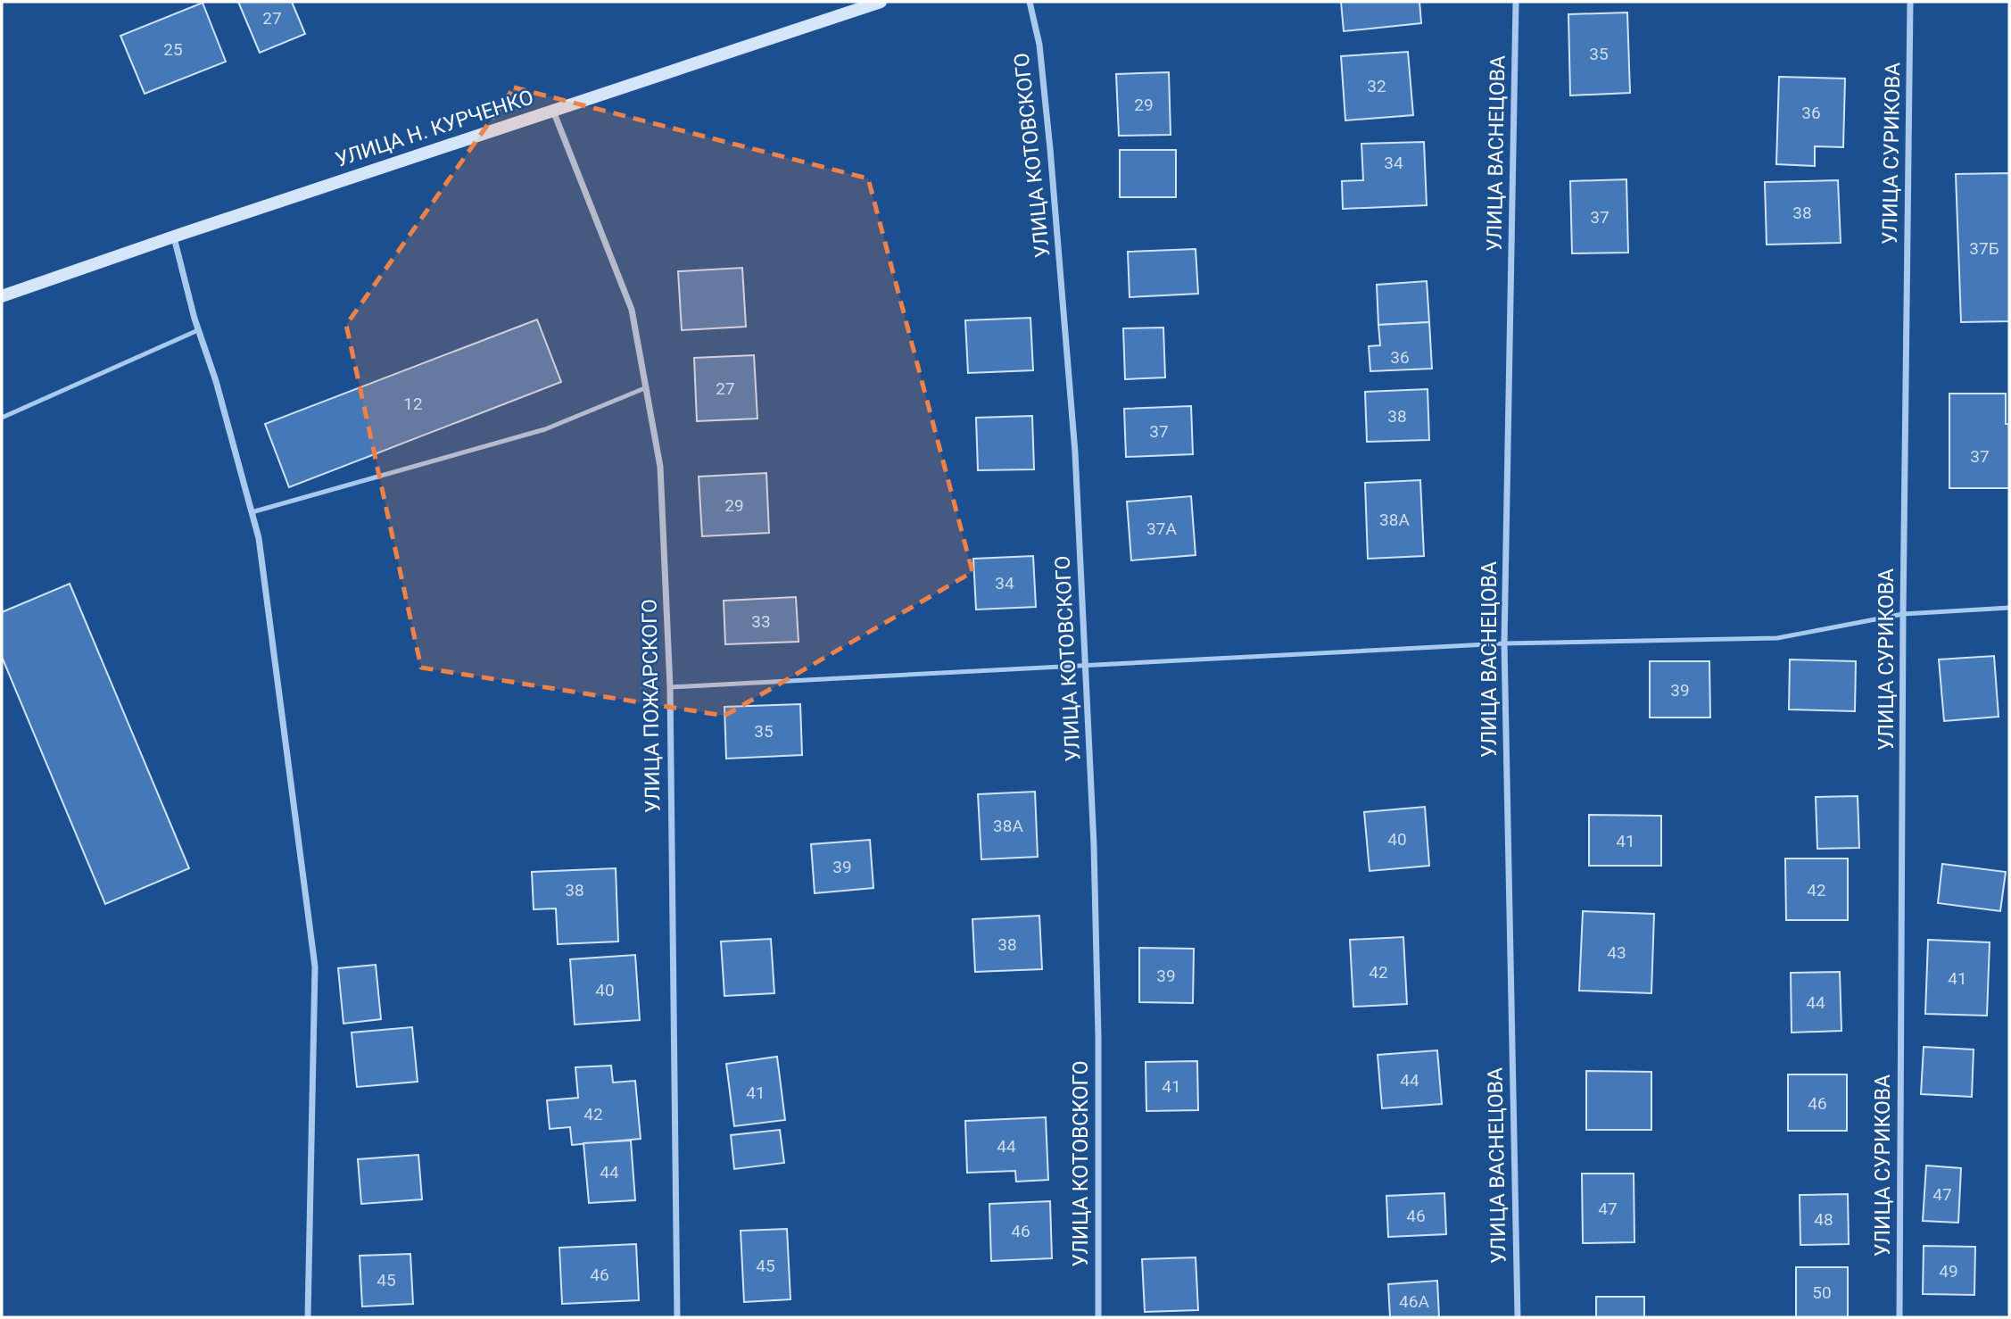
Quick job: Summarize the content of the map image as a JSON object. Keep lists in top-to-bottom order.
{
  "streets": {
    "main road": ["УЛИЦА Н. КУРЧЕНКО"],
    "street": [
      "УЛИЦА ВАСНЕЦОВА",
      "УЛИЦА СУРИКОВА",
      "УЛИЦА КОТОВСКОГО",
      "УЛИЦА ПОЖАРСКОГО"
    ]
  },
  "crossings": [
    ["УЛИЦА Н. КУРЧЕНКО", "УЛИЦА ПОЖАРСКОГО"]
  ],
  "house_numbers": [
    "27",
    "25",
    "35",
    "32",
    "29",
    "36",
    "34",
    "38",
    "37",
    "37Б",
    "36",
    "27",
    "12",
    "38",
    "37",
    "37",
    "29",
    "38А",
    "37А",
    "34",
    "33",
    "39",
    "35",
    "38А",
    "40",
    "41",
    "39",
    "38",
    "42",
    "38",
    "43",
    "42",
    "39",
    "41",
    "40",
    "44",
    "44",
    "41",
    "41",
    "46",
    "42",
    "44",
    "44",
    "47",
    "47",
    "46",
    "48",
    "46",
    "45",
    "49",
    "46",
    "45",
    "50",
    "46А"
  ]
}
